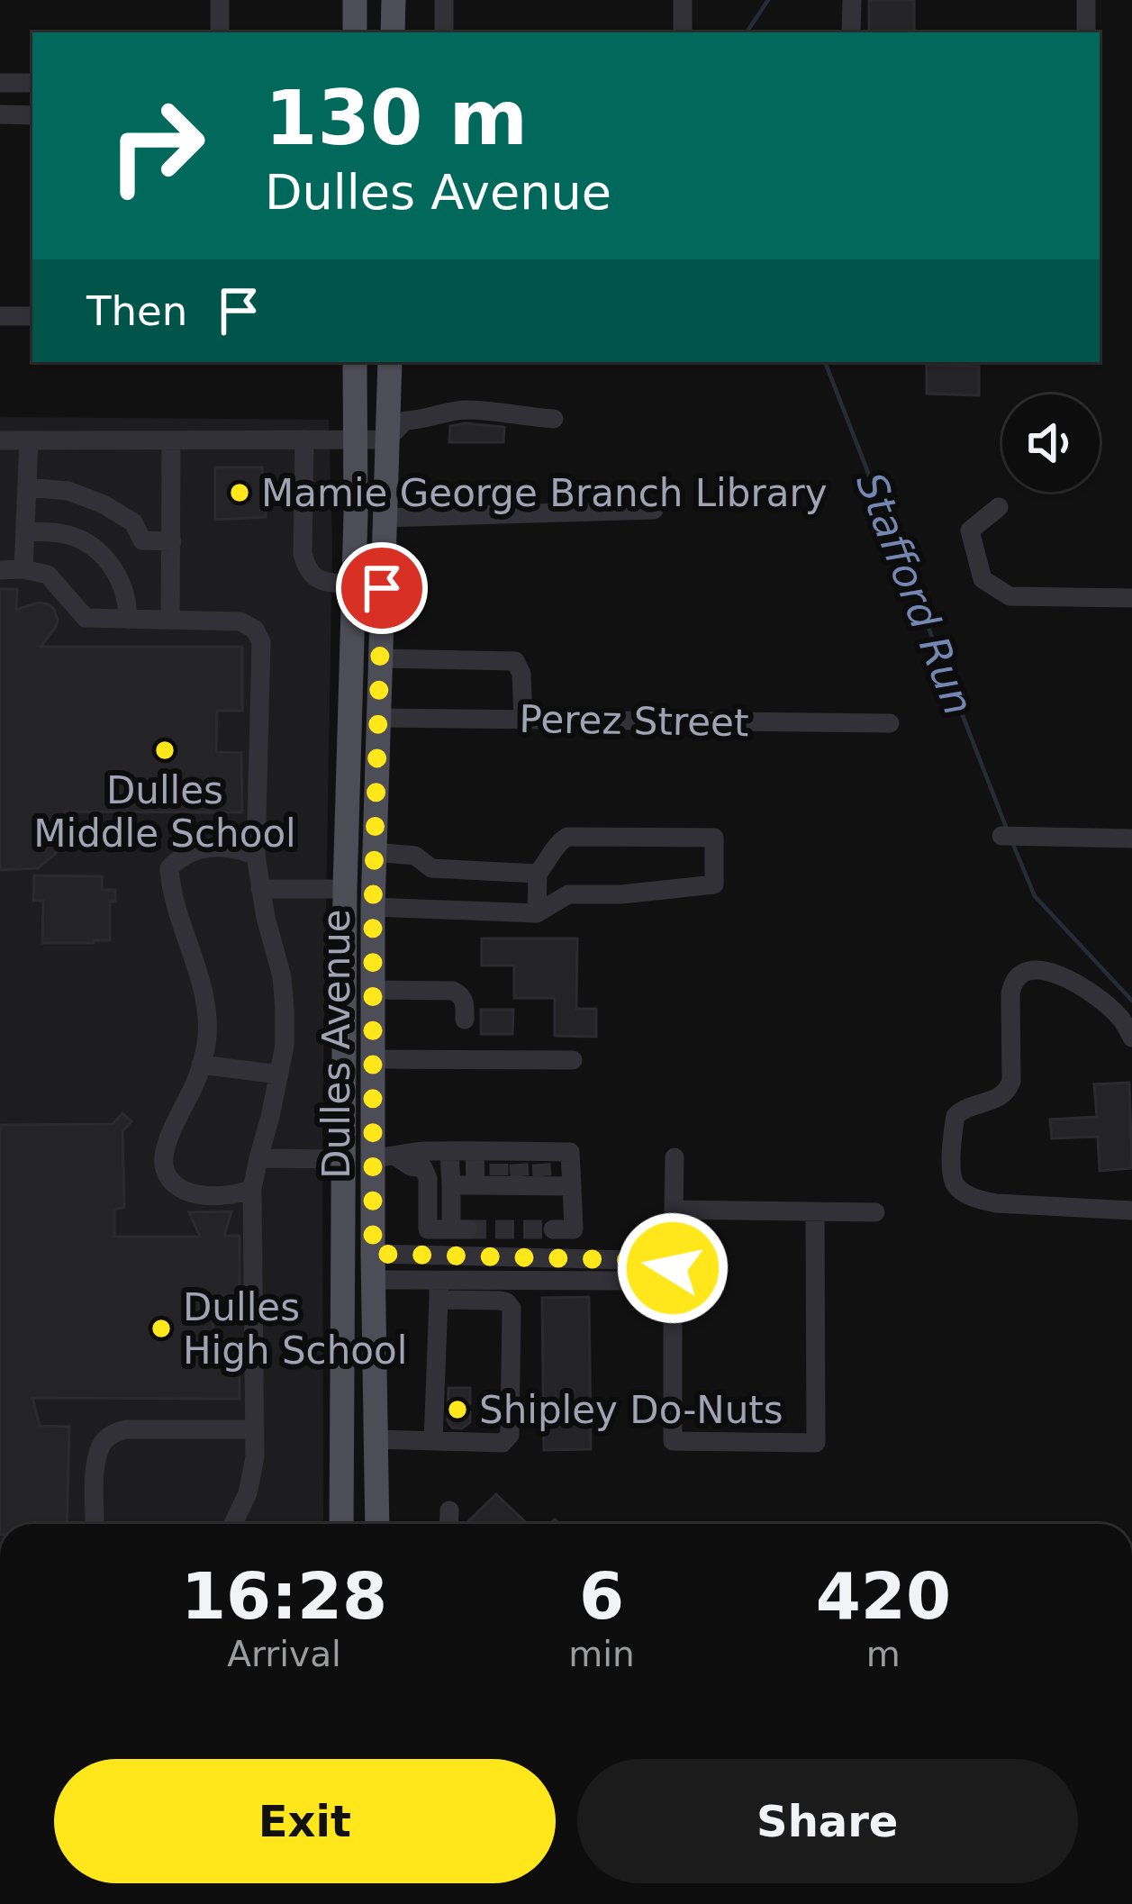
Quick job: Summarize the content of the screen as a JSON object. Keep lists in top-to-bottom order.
{
  "streets": {
    "main road": ["Dulles Avenue"],
    "street": ["Perez Street"]
  },
  "crossings": [
    ["Perez Street", "Dulles Avenue"]
  ],
  "water": ["Stafford Run"],
  "places": [
    "Mamie George Branch Library",
    "Dulles Middle School",
    "Dulles High School",
    "Shipley Do-Nuts"
  ],
  "page": {
    "turn": ["130 m", "Dulles Avenue"],
    "then": "Then",
    "eta": [
      "16:28",
      "Arrival",
      "6",
      "min",
      "420",
      "m"
    ],
    "buttons": ["Exit", "Share"]
  }
}
